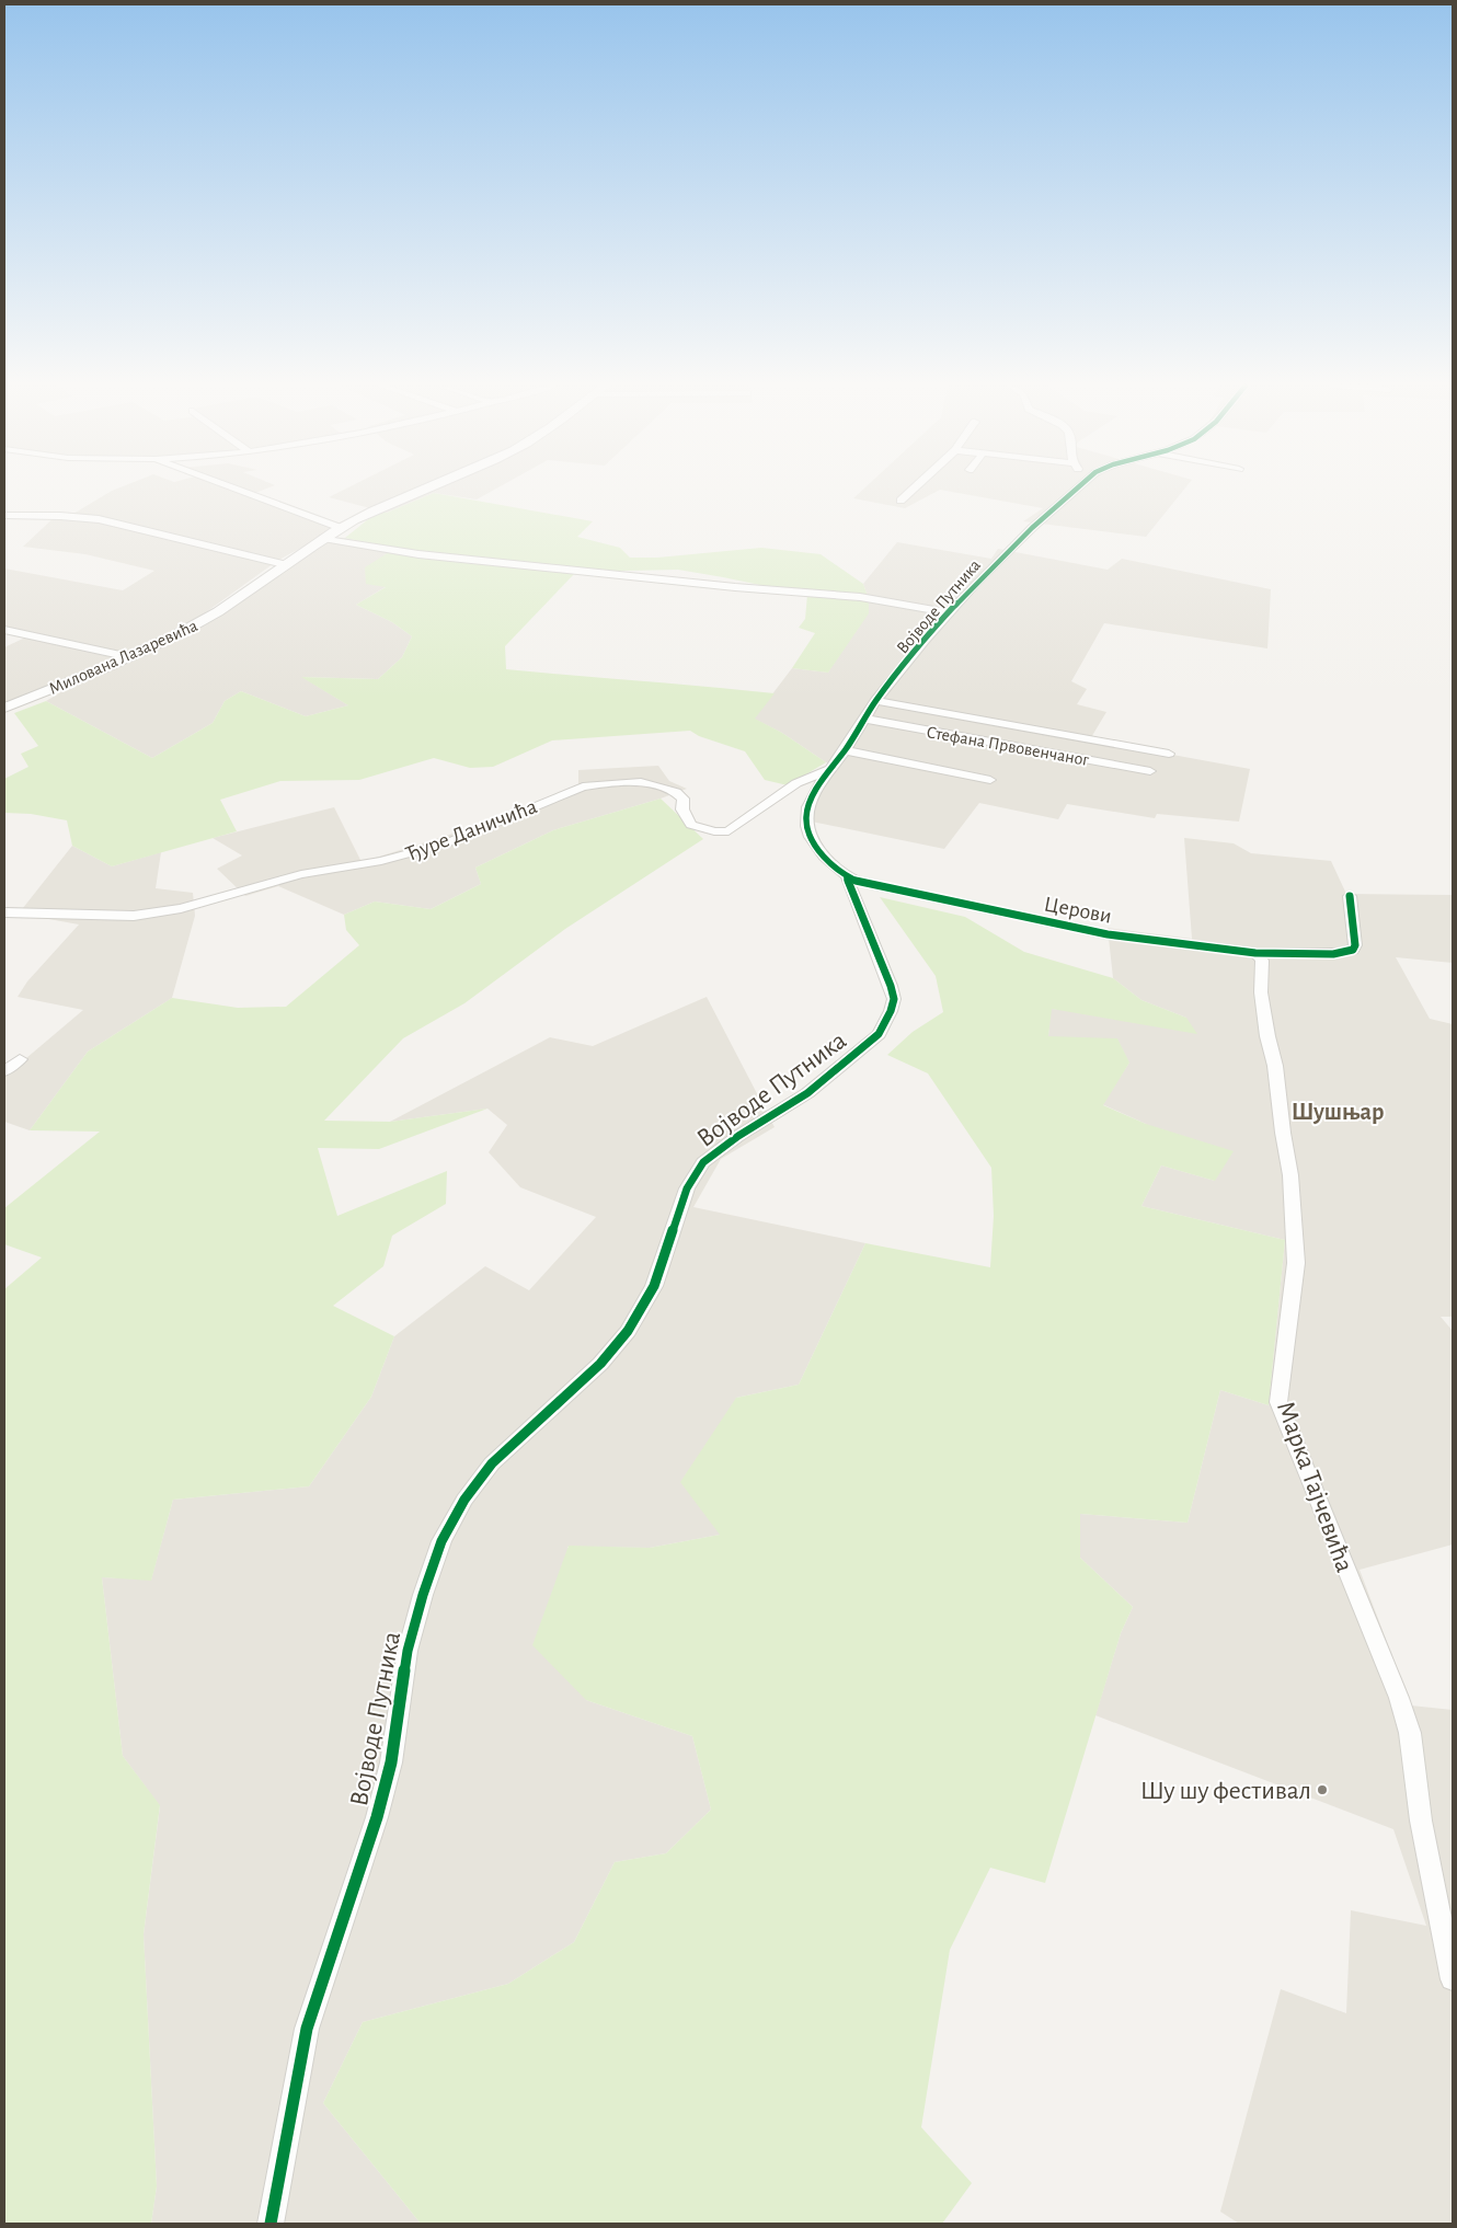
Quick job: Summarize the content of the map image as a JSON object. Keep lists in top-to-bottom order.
{
  "streets": {
    "street": [
      "Војводе Путника",
      "Милована Лазаревића",
      "Стефана Првовенчаног",
      "Ђуре Даничића",
      "Церови",
      "Марка Тајчевића"
    ]
  },
  "crossings": [
    ["Војводе Путника", "Стефана Првовенчаног"],
    ["Војводе Путника", "Ђуре Даничића"],
    ["Војводе Путника", "Церови"],
    ["Церови", "Марка Тајчевића"]
  ],
  "districts": ["Шушњар"],
  "places": ["Шу шу фестивал"]
}
